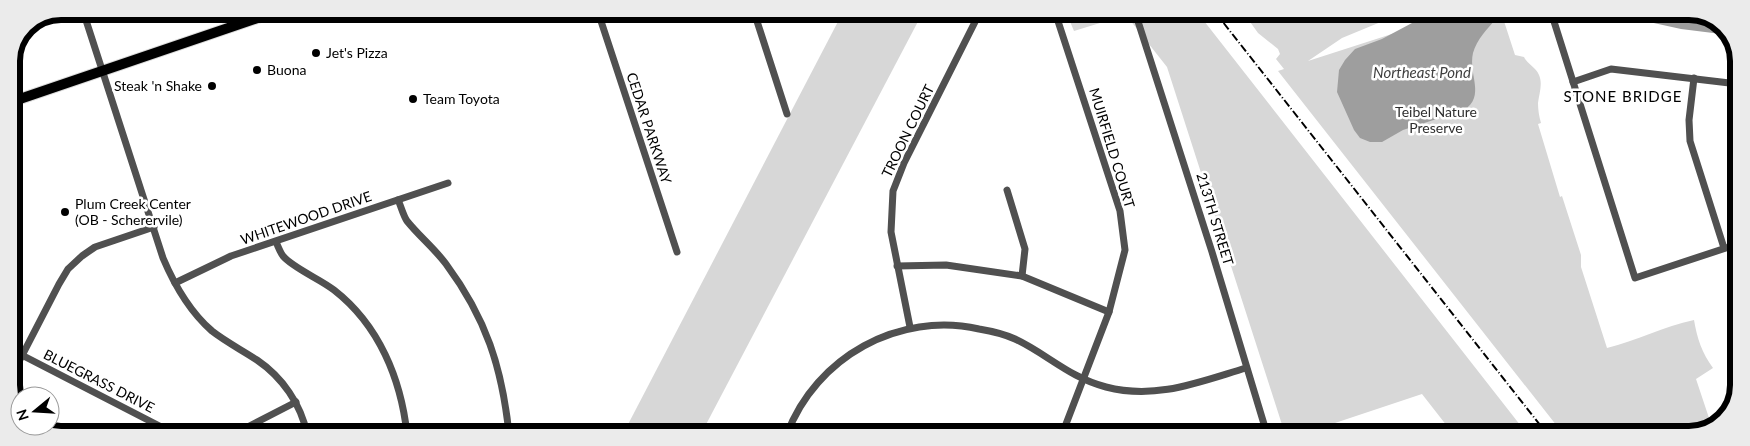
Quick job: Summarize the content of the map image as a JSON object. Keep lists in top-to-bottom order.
{
  "streets": {
    "street": [
      "CEDAR PARKWAY",
      "TROON COURT",
      "MUIRFIELD COURT",
      "WHITEWOOD DRIVE",
      "213TH STREET",
      "BLUEGRASS DRIVE"
    ]
  },
  "districts": ["STONE BRIDGE"],
  "water": ["Northeast Pond"],
  "parks": ["Teibel Nature Preserve"],
  "places": [
    "Jet's Pizza",
    "Buona",
    "Steak 'n Shake",
    "Team Toyota",
    "Plum Creek Center (OB - Scherervile)"
  ],
  "north": "left"
}
